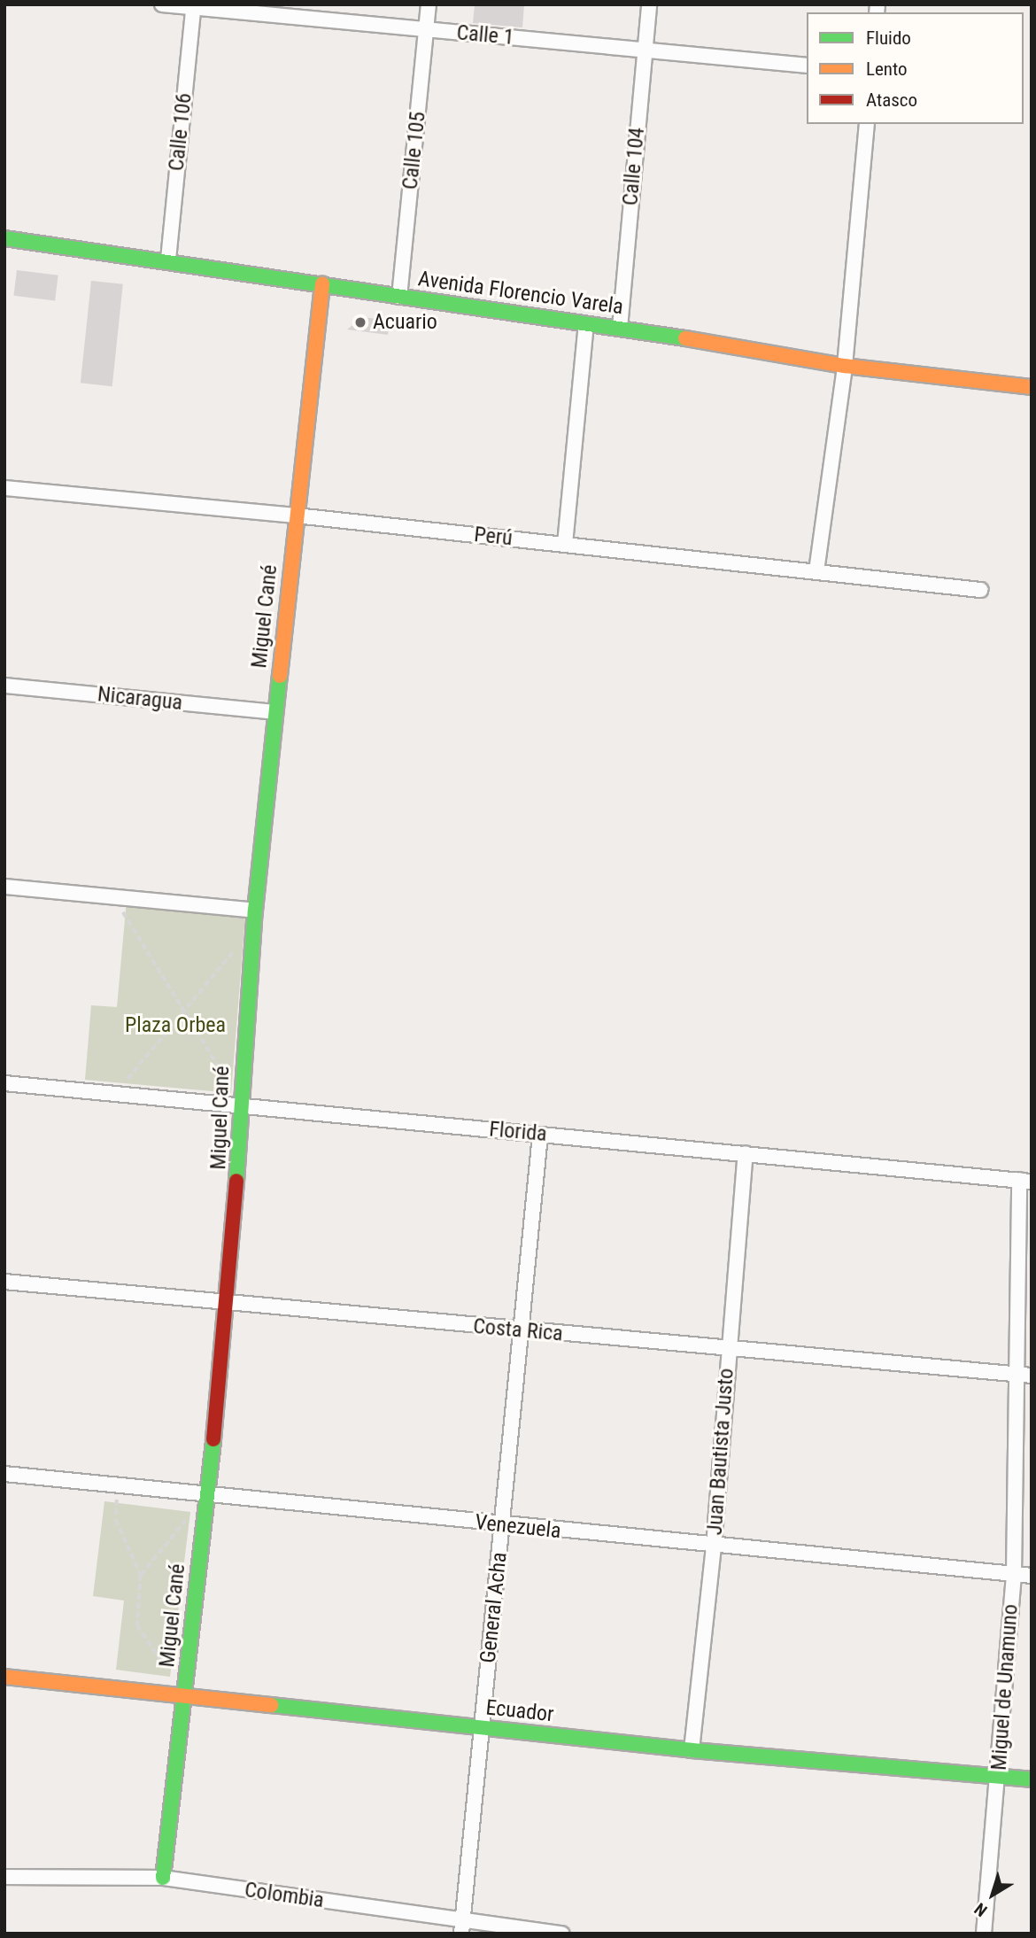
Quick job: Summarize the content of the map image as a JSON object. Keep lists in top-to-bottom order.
{
  "streets": {
    "street": [
      "Calle 1",
      "Calle 106",
      "Calle 105",
      "Calle 104",
      "Avenida Florencio Varela",
      "Perú",
      "Miguel Cané",
      "Nicaragua",
      "Florida",
      "Costa Rica",
      "Juan Bautista Justo",
      "Venezuela",
      "General Acha",
      "Miguel de Unamuno",
      "Ecuador",
      "Colombia"
    ]
  },
  "crossings": [
    ["Calle 1", "Calle 106"],
    ["Calle 1", "Calle 105"],
    ["Calle 1", "Calle 104"],
    ["Calle 106", "Avenida Florencio Varela"],
    ["Calle 105", "Avenida Florencio Varela"],
    ["Calle 104", "Avenida Florencio Varela"],
    ["Avenida Florencio Varela", "Miguel Cané"],
    ["Perú", "Miguel Cané"],
    ["Miguel Cané", "Nicaragua"],
    ["Miguel Cané", "Florida"],
    ["Miguel Cané", "Costa Rica"],
    ["Miguel Cané", "Venezuela"],
    ["Miguel Cané", "Ecuador"],
    ["Miguel Cané", "Colombia"],
    ["Florida", "Juan Bautista Justo"],
    ["Florida", "General Acha"],
    ["Florida", "Miguel de Unamuno"],
    ["Costa Rica", "Juan Bautista Justo"],
    ["Costa Rica", "General Acha"],
    ["Costa Rica", "Miguel de Unamuno"],
    ["Juan Bautista Justo", "Venezuela"],
    ["Juan Bautista Justo", "Ecuador"],
    ["Venezuela", "General Acha"],
    ["Venezuela", "Miguel de Unamuno"],
    ["General Acha", "Ecuador"],
    ["General Acha", "Colombia"],
    ["Miguel de Unamuno", "Ecuador"]
  ],
  "parks": ["Plaza Orbea"],
  "places": ["Acuario"],
  "legend": ["Fluido", "Lento", "Atasco"],
  "north": "bottom left"
}
